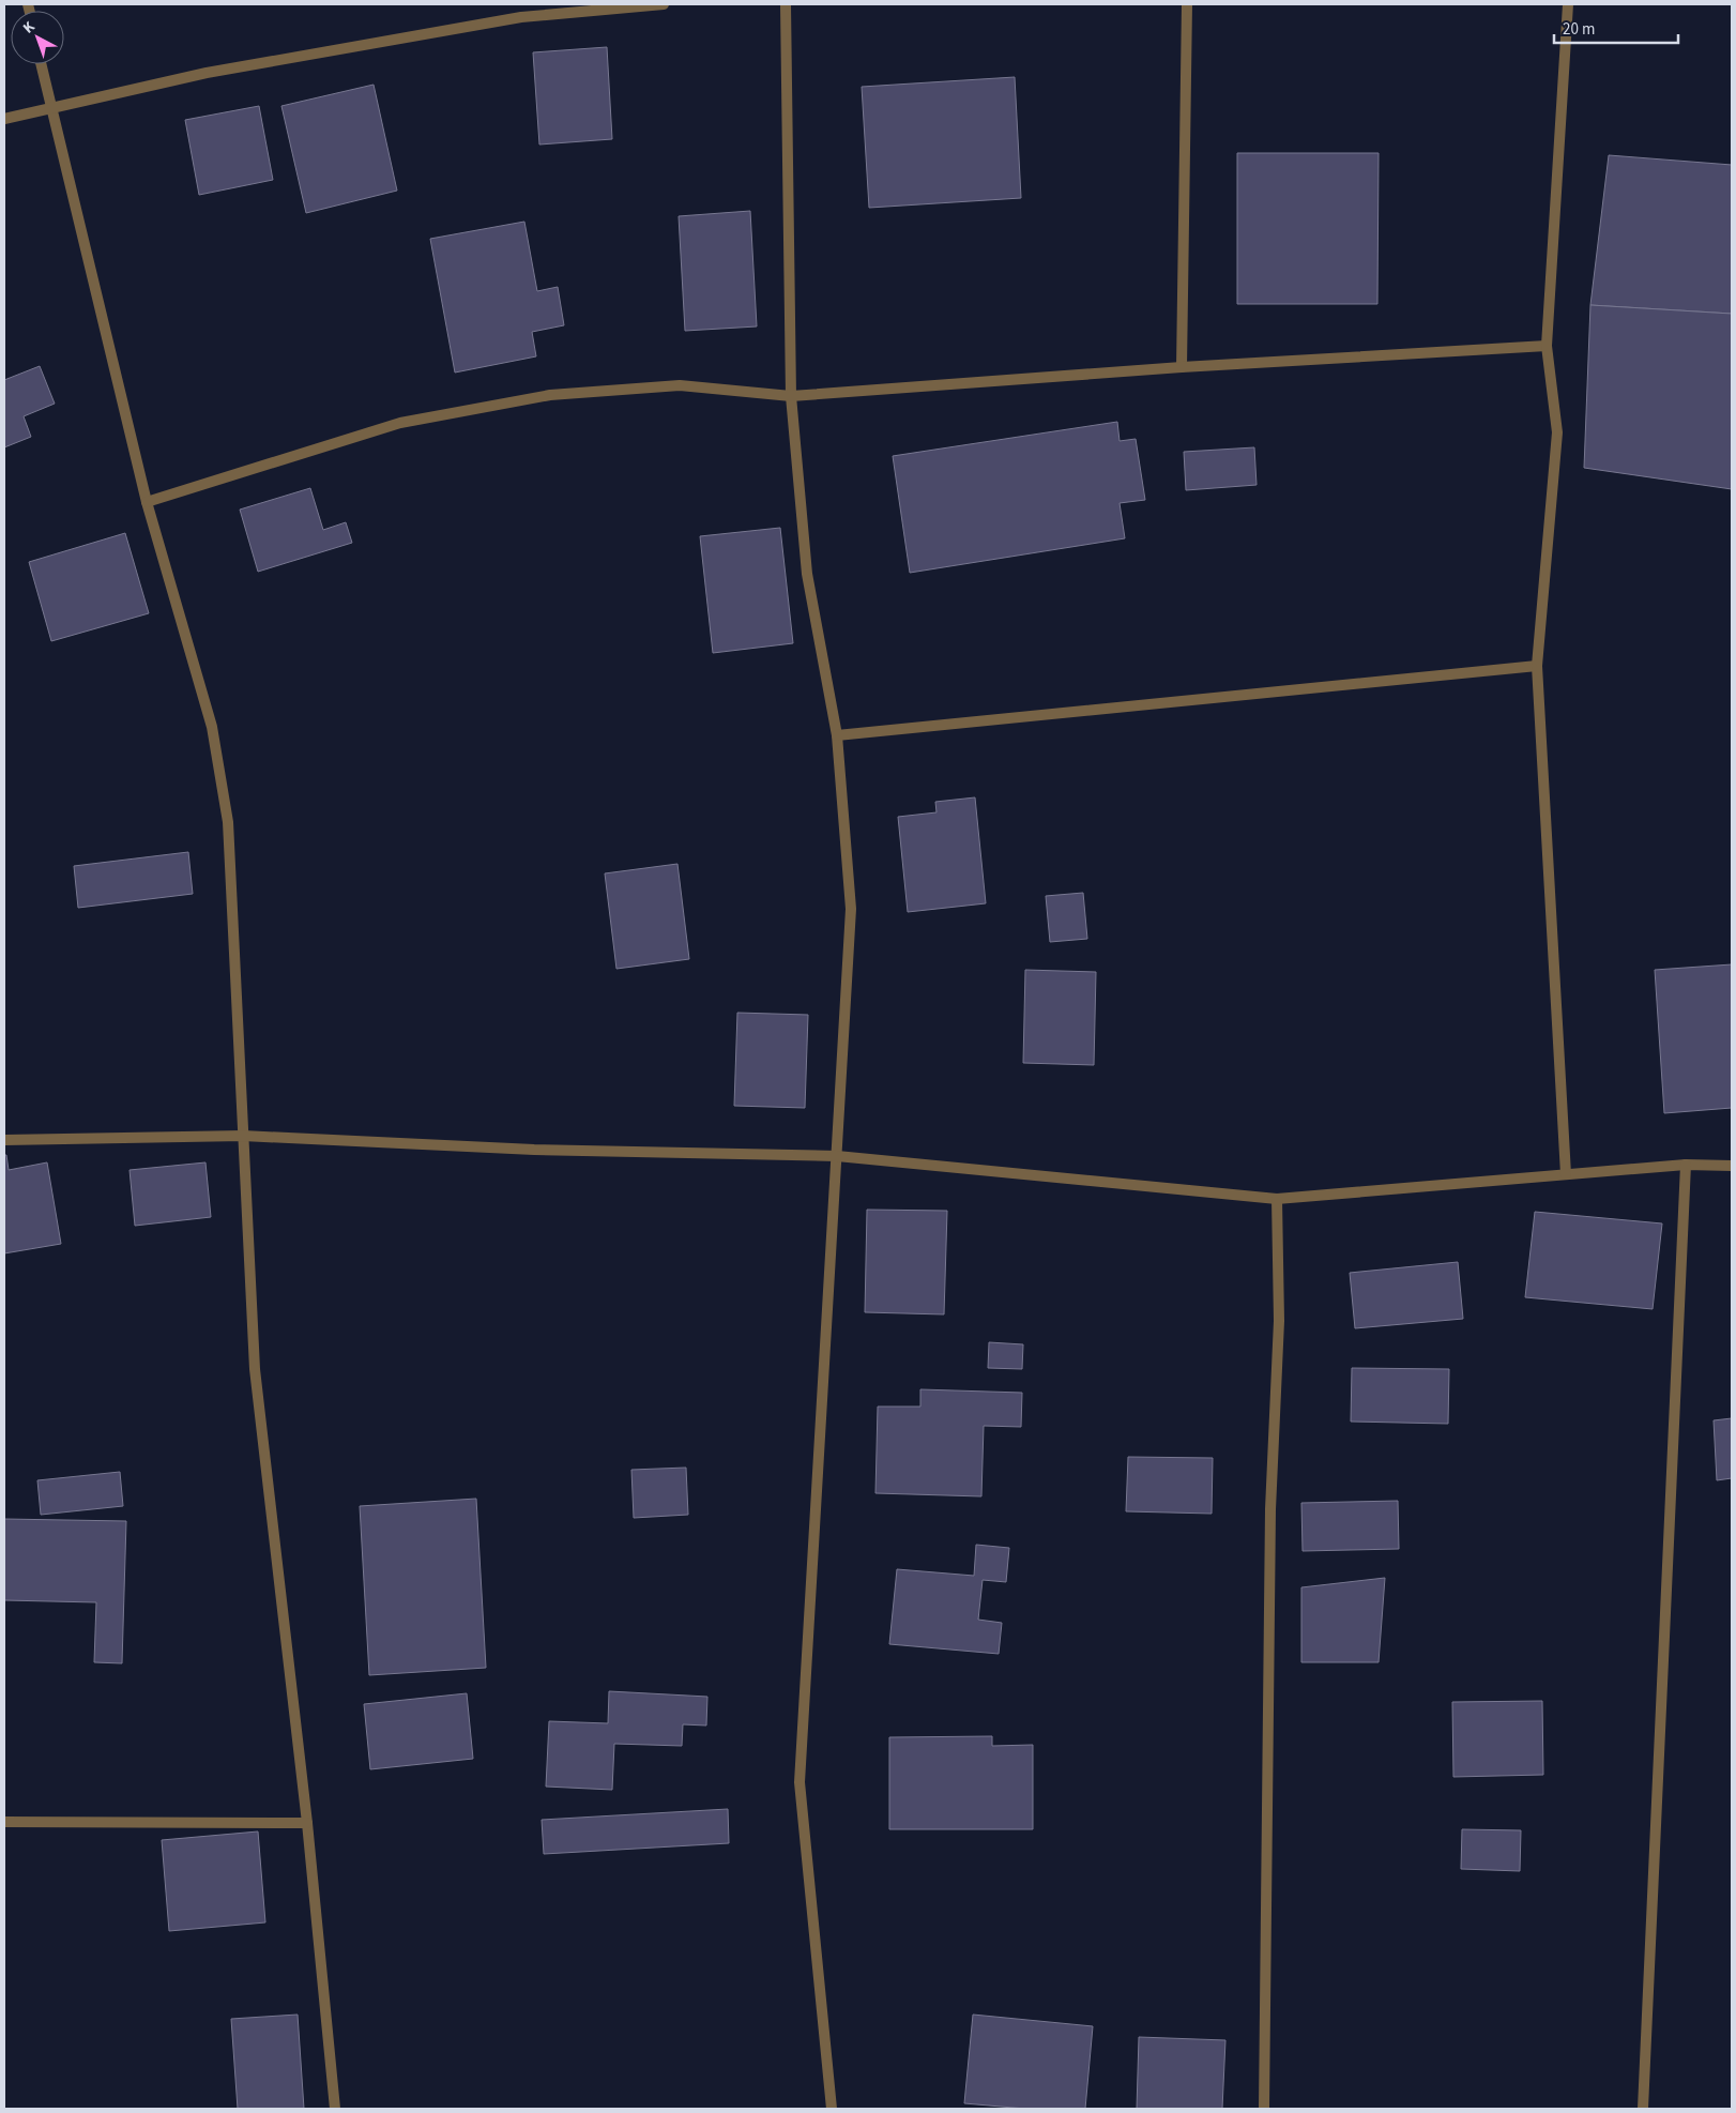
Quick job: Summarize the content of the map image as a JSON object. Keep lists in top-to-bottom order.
{
  "scale_bar": "20 m",
  "north": "top left"
}
